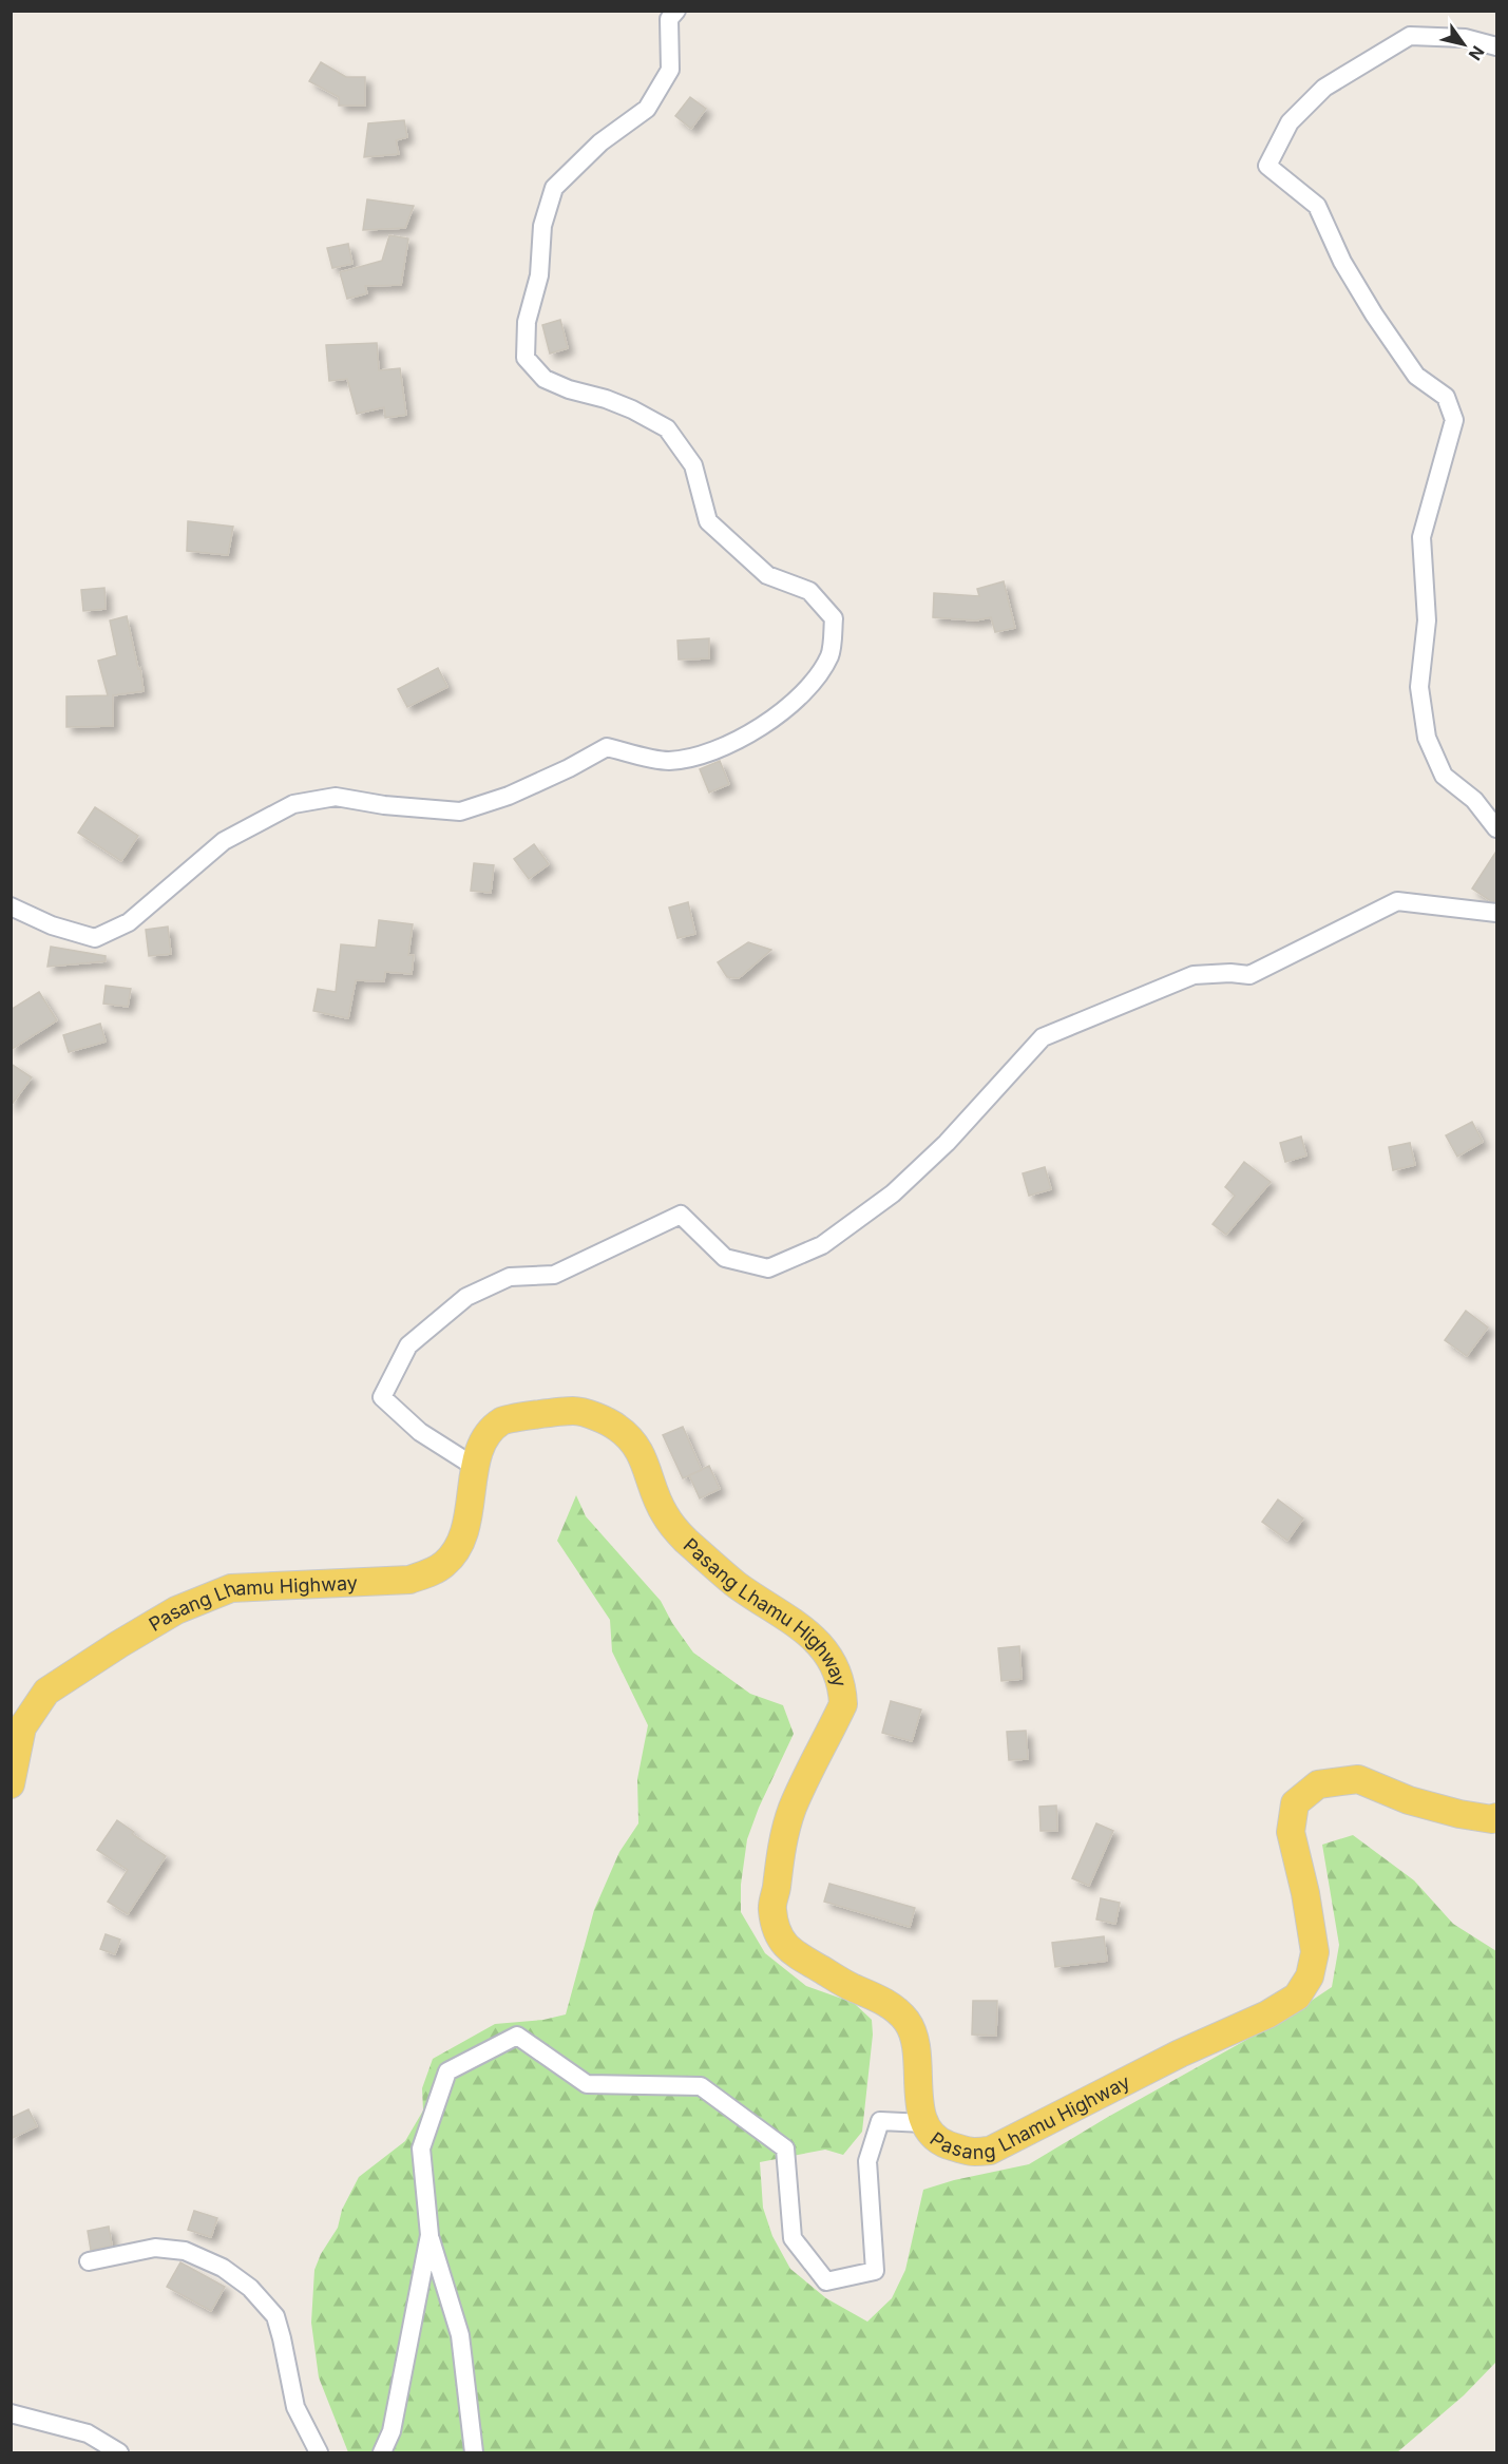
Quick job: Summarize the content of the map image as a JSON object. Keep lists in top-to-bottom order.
{
  "streets": {
    "main road": ["Pasang Lhamu Highway"]
  },
  "north": "bottom right"
}
